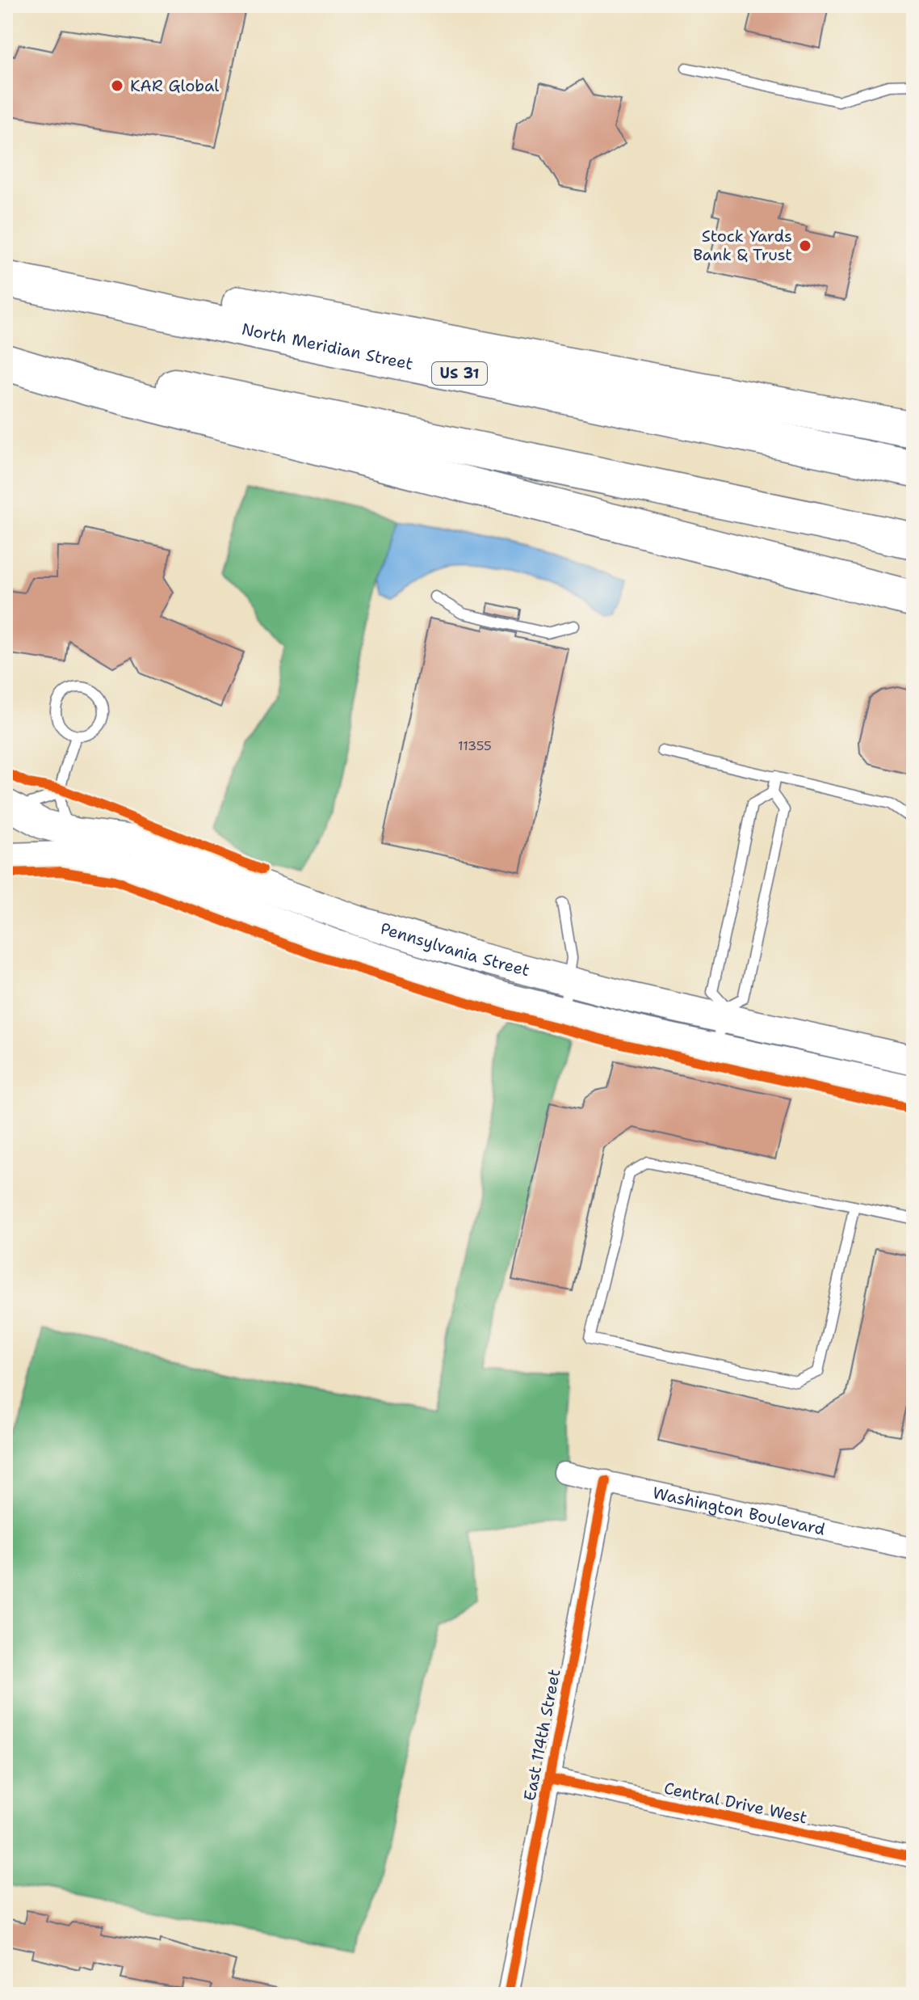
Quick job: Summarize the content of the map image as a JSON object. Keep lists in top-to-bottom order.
{
  "streets": {
    "highway": ["North Meridian Street", "US 31"],
    "main road": ["Pennsylvania Street"],
    "street": ["Washington Boulevard", "East 114th Street", "Central Drive West"]
  },
  "crossings": [
    ["Washington Boulevard", "East 114th Street"],
    ["East 114th Street", "Central Drive West"]
  ],
  "places": ["KAR Global", "Stock Yards Bank & Trust"],
  "house_numbers": ["11355"]
}
